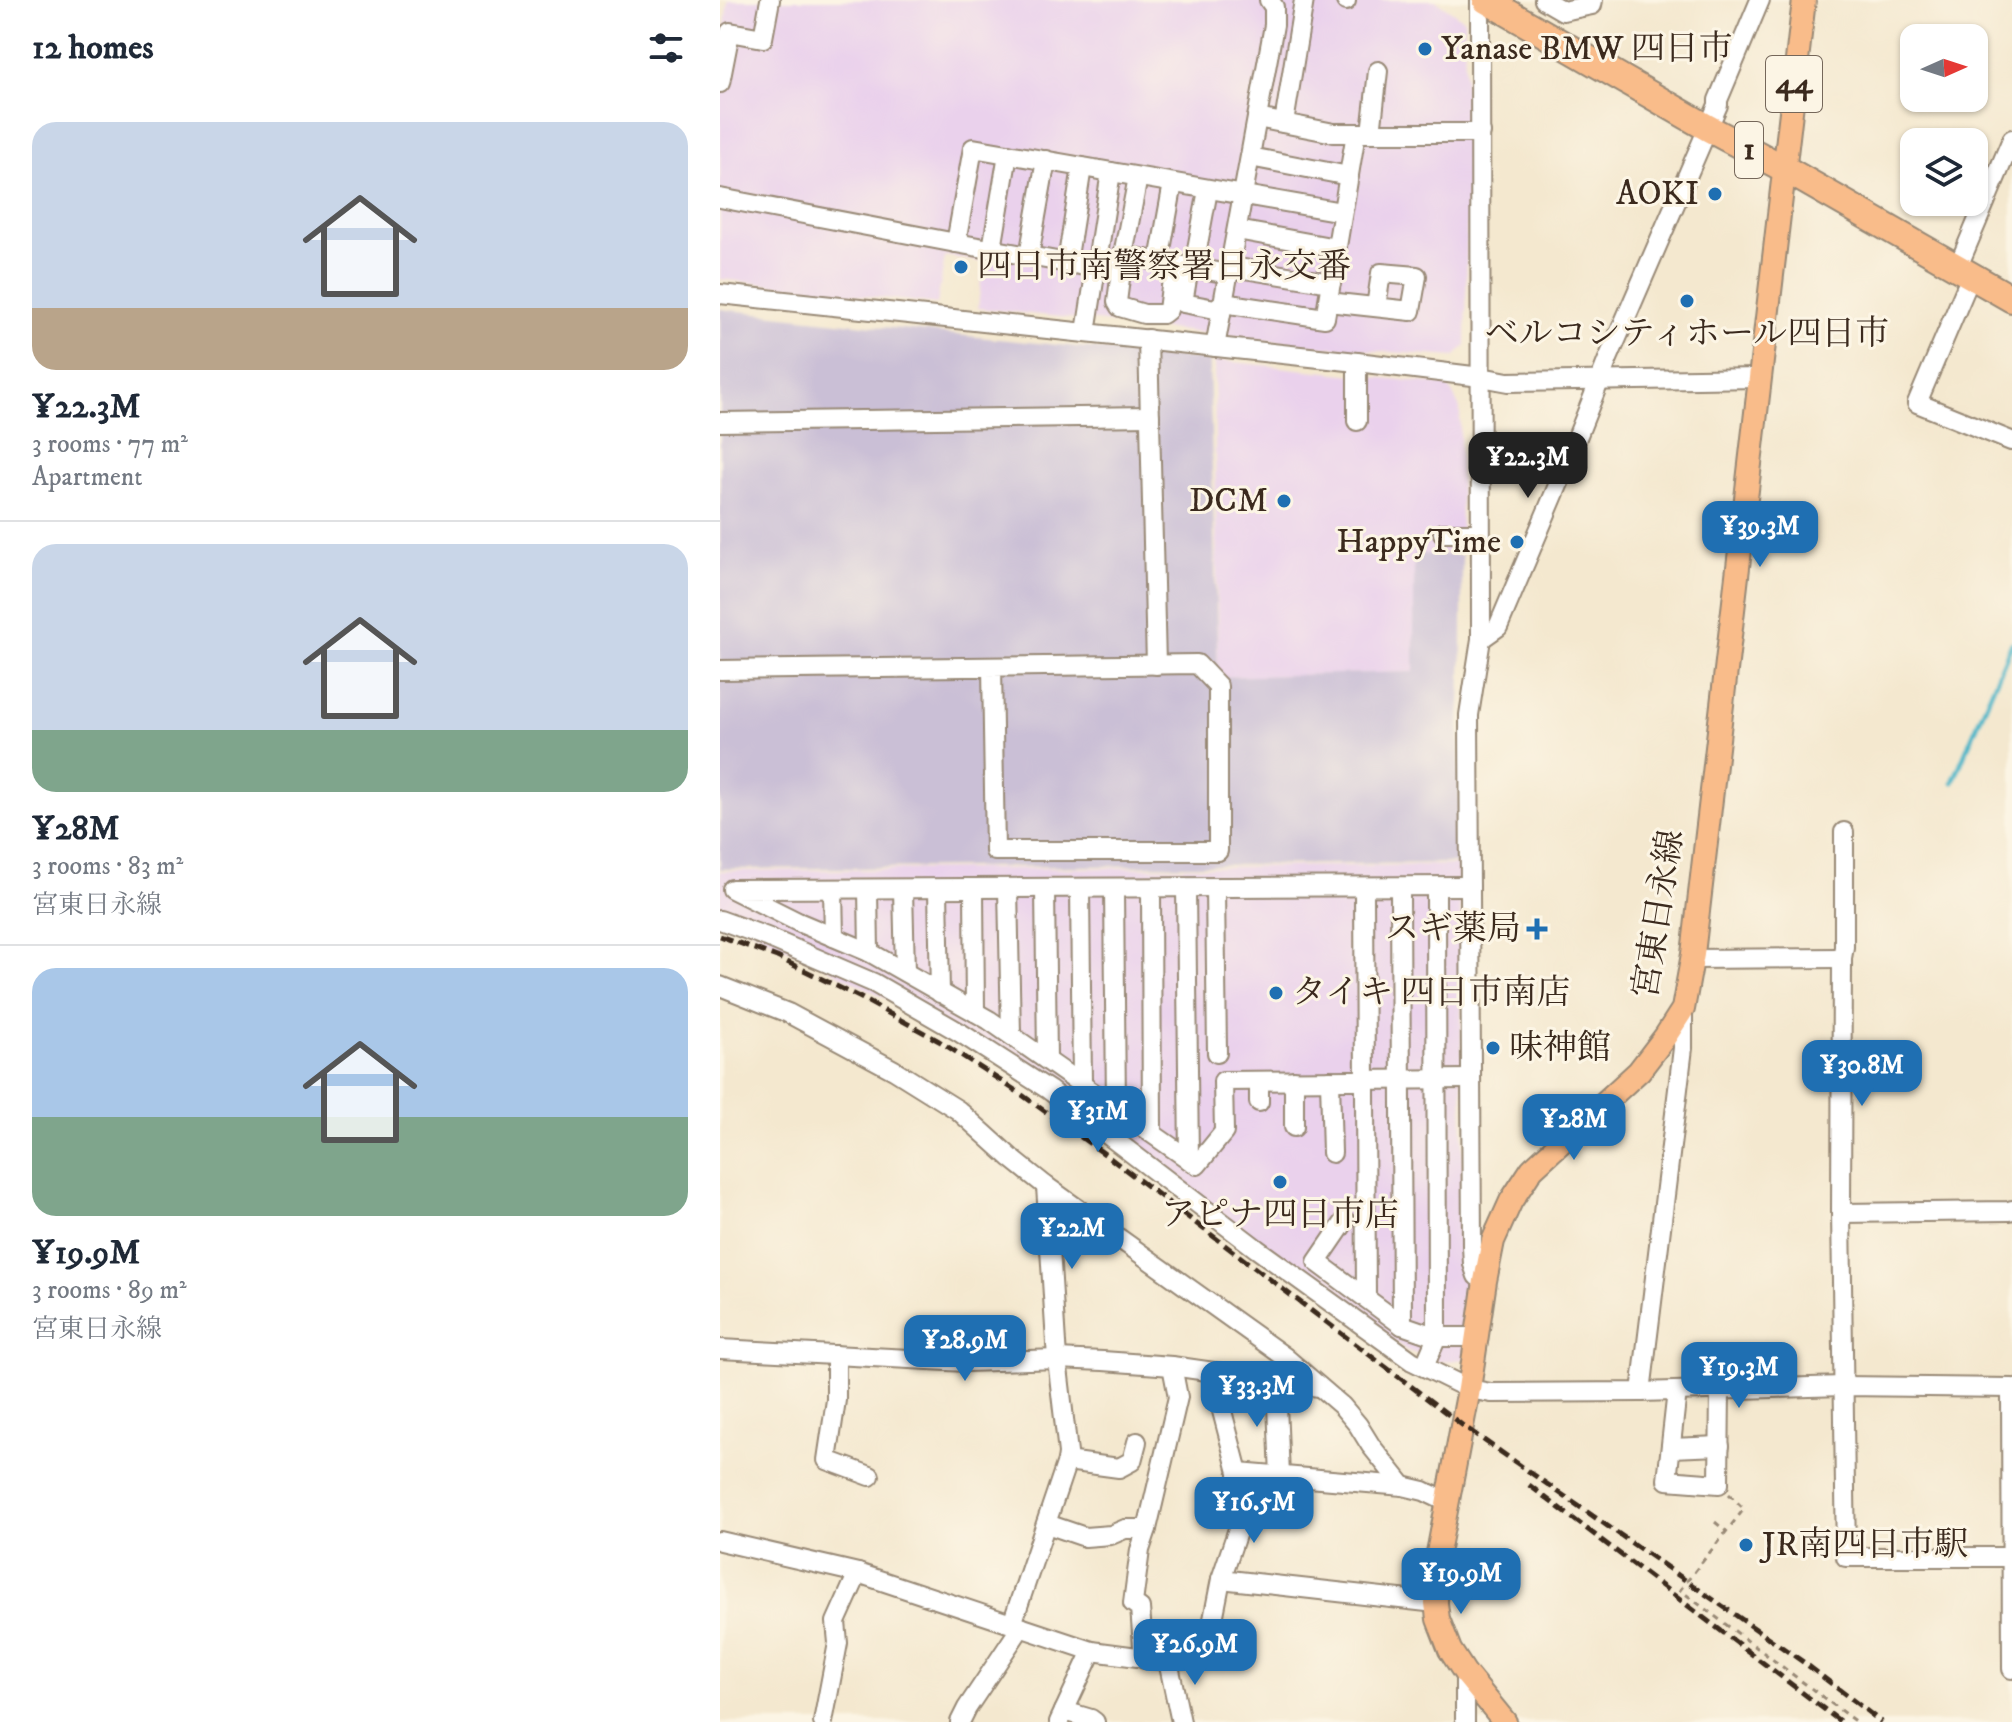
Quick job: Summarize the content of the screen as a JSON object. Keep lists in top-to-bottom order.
{
  "streets": {
    "highway": ["1"],
    "main road": ["44", "宮東日永線"]
  },
  "crossings": [
    ["44", "1"],
    ["44", "宮東日永線"],
    ["1", "宮東日永線"]
  ],
  "places": {
    "other": [
      "Yanase BMW 四日市",
      "AOKI",
      "四日市南警察署日永交番",
      "ベルコシティホール四日市",
      "DCM",
      "HappyTime",
      "タイキ 四日市南店",
      "味神館",
      "アピナ四日市店",
      "JR南四日市駅"
    ],
    "health": ["スギ薬局"]
  },
  "north": "right",
  "page": {
    "heading": "12 homes",
    "list": [
      {
        "name": "¥22.3M",
        "note": "3 rooms · 77 m² · Apartment"
      },
      {
        "name": "¥28M",
        "note": "3 rooms · 83 m² · 宮東日永線"
      },
      {
        "name": "¥19.9M",
        "note": "3 rooms · 89 m² · 宮東日永線"
      }
    ],
    "price": [
      "¥22.3M",
      "¥39.3M",
      "¥30.8M",
      "¥31M",
      "¥28M",
      "¥22M",
      "¥28.9M",
      "¥19.3M",
      "¥33.3M",
      "¥16.5M",
      "¥19.9M",
      "¥26.9M"
    ]
  }
}
